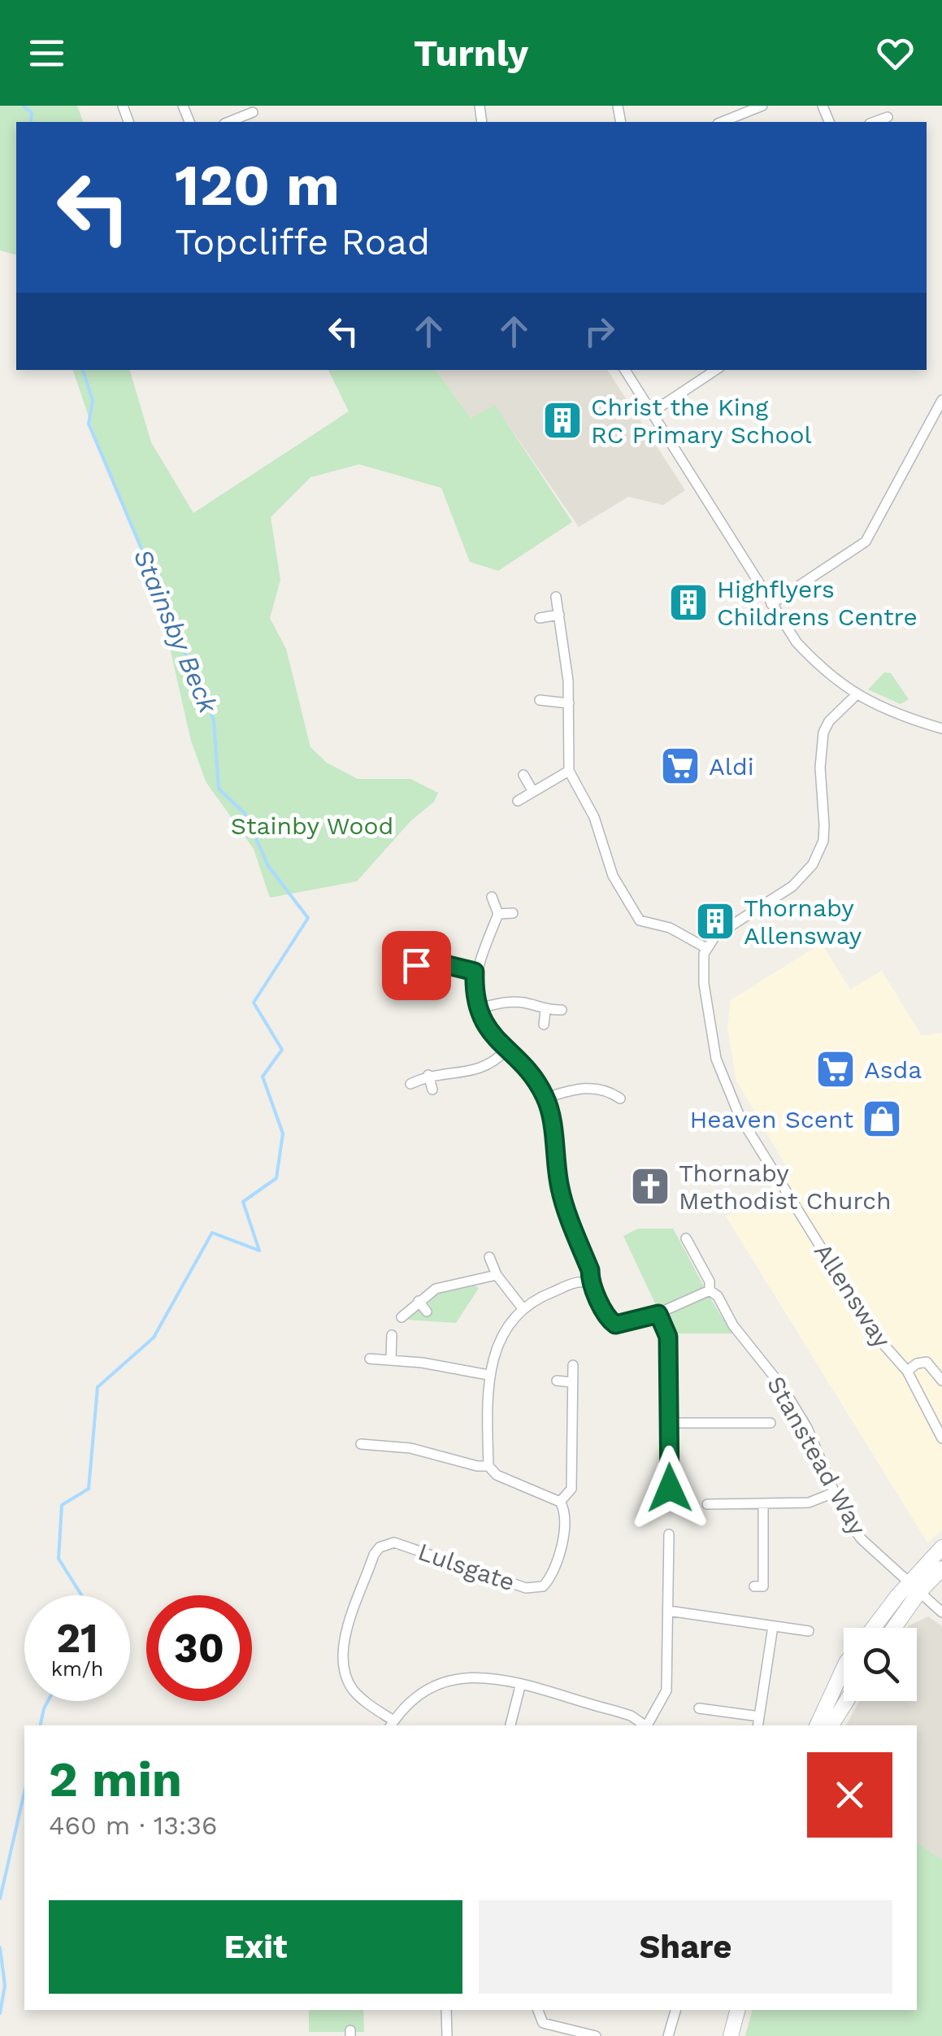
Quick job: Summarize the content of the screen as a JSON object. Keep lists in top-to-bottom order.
{
  "streets": {
    "street": ["Allensway", "Stanstead Way", "Lulsgate"]
  },
  "water": ["Stainsby Beck"],
  "parks": ["Stainby Wood"],
  "places": {
    "building": ["Christ the King RC Primary School", "Highflyers Childrens Centre", "Thornaby Allensway"],
    "supermarket": ["Aldi", "Asda"],
    "shop": ["Heaven Scent"],
    "church": ["Thornaby Methodist Church"]
  },
  "page": {
    "header": "Turnly",
    "turn": ["120 m", "Topcliffe Road"],
    "speed": "21 km/h",
    "limit": "30",
    "heading": ["2 min", "460 m · 13:36"],
    "buttons": ["Exit", "Share"]
  }
}
